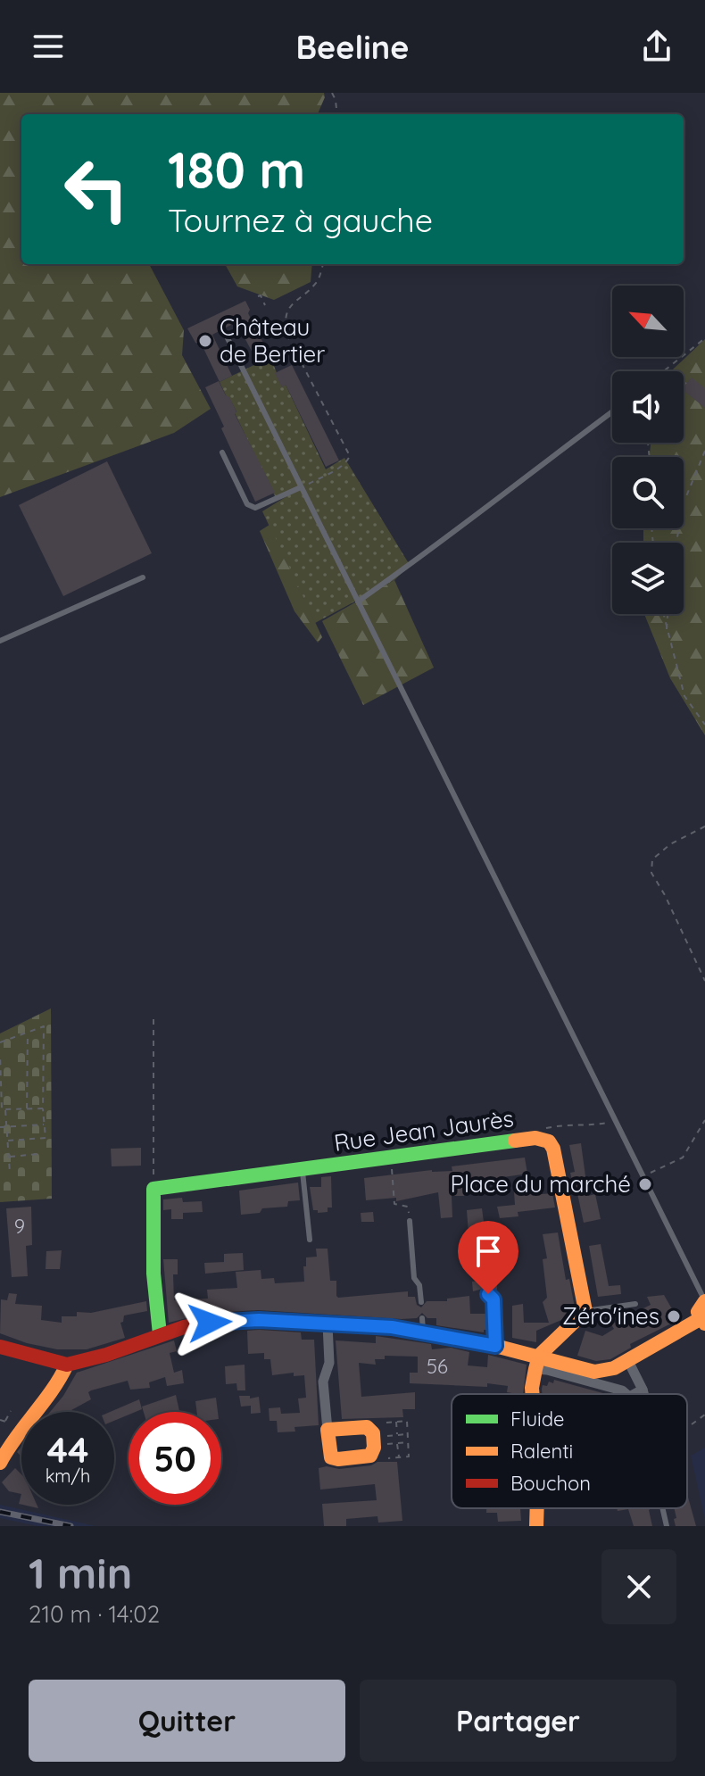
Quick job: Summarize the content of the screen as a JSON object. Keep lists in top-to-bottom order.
{
  "streets": {
    "street": ["Rue Jean Jaurès"]
  },
  "places": ["Château de Bertier", "Place du marché", "Zéro'ines"],
  "house_numbers": ["9", "56"],
  "legend": ["Fluide", "Ralenti", "Bouchon"],
  "north": "top left",
  "page": {
    "header": "Beeline",
    "turn": ["180 m", "Tournez à gauche"],
    "speed": "44 km/h",
    "limit": "50",
    "heading": ["1 min", "210 m · 14:02"],
    "buttons": ["Quitter", "Partager"]
  }
}
